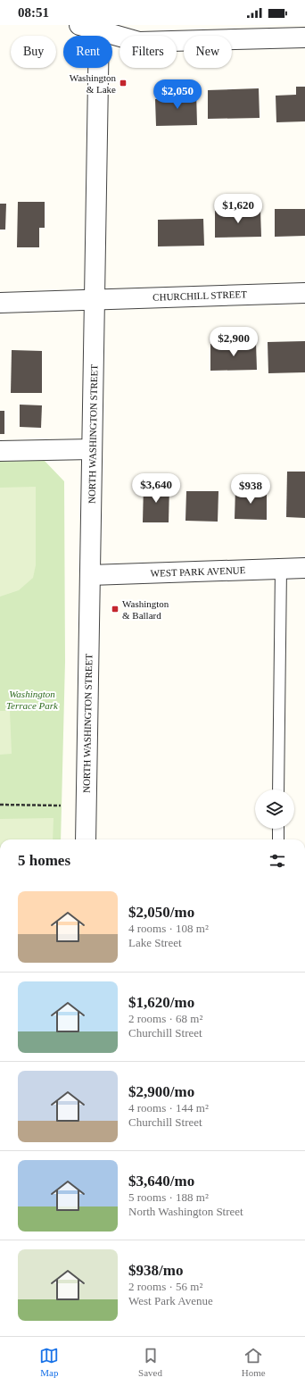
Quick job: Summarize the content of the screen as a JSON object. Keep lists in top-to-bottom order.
{
  "streets": {
    "street": ["CHURCHILL STREET", "NORTH WASHINGTON STREET", "WEST PARK AVENUE"]
  },
  "crossings": [
    ["CHURCHILL STREET", "NORTH WASHINGTON STREET"],
    ["NORTH WASHINGTON STREET", "WEST PARK AVENUE"]
  ],
  "parks": ["Washington Terrace Park"],
  "places": {
    "transit": ["Washington & Lake", "Washington & Ballard"]
  },
  "page": {
    "status": "08:51",
    "chip": [
      "Buy",
      "Rent",
      "Filters",
      "New"
    ],
    "price": [
      "$2,050",
      "$1,620",
      "$2,900",
      "$3,640",
      "$938"
    ],
    "heading": "5 homes",
    "list": [
      {
        "name": "$2,050/mo",
        "note": "4 rooms · 108 m² · Lake Street"
      },
      {
        "name": "$1,620/mo",
        "note": "2 rooms · 68 m² · Churchill Street"
      },
      {
        "name": "$2,900/mo",
        "note": "4 rooms · 144 m² · Churchill Street"
      },
      {
        "name": "$3,640/mo",
        "note": "5 rooms · 188 m² · North Washington Street"
      },
      {
        "name": "$938/mo",
        "note": "2 rooms · 56 m² · West Park Avenue"
      }
    ],
    "tabs": ["Map", "Saved", "Home"]
  }
}
